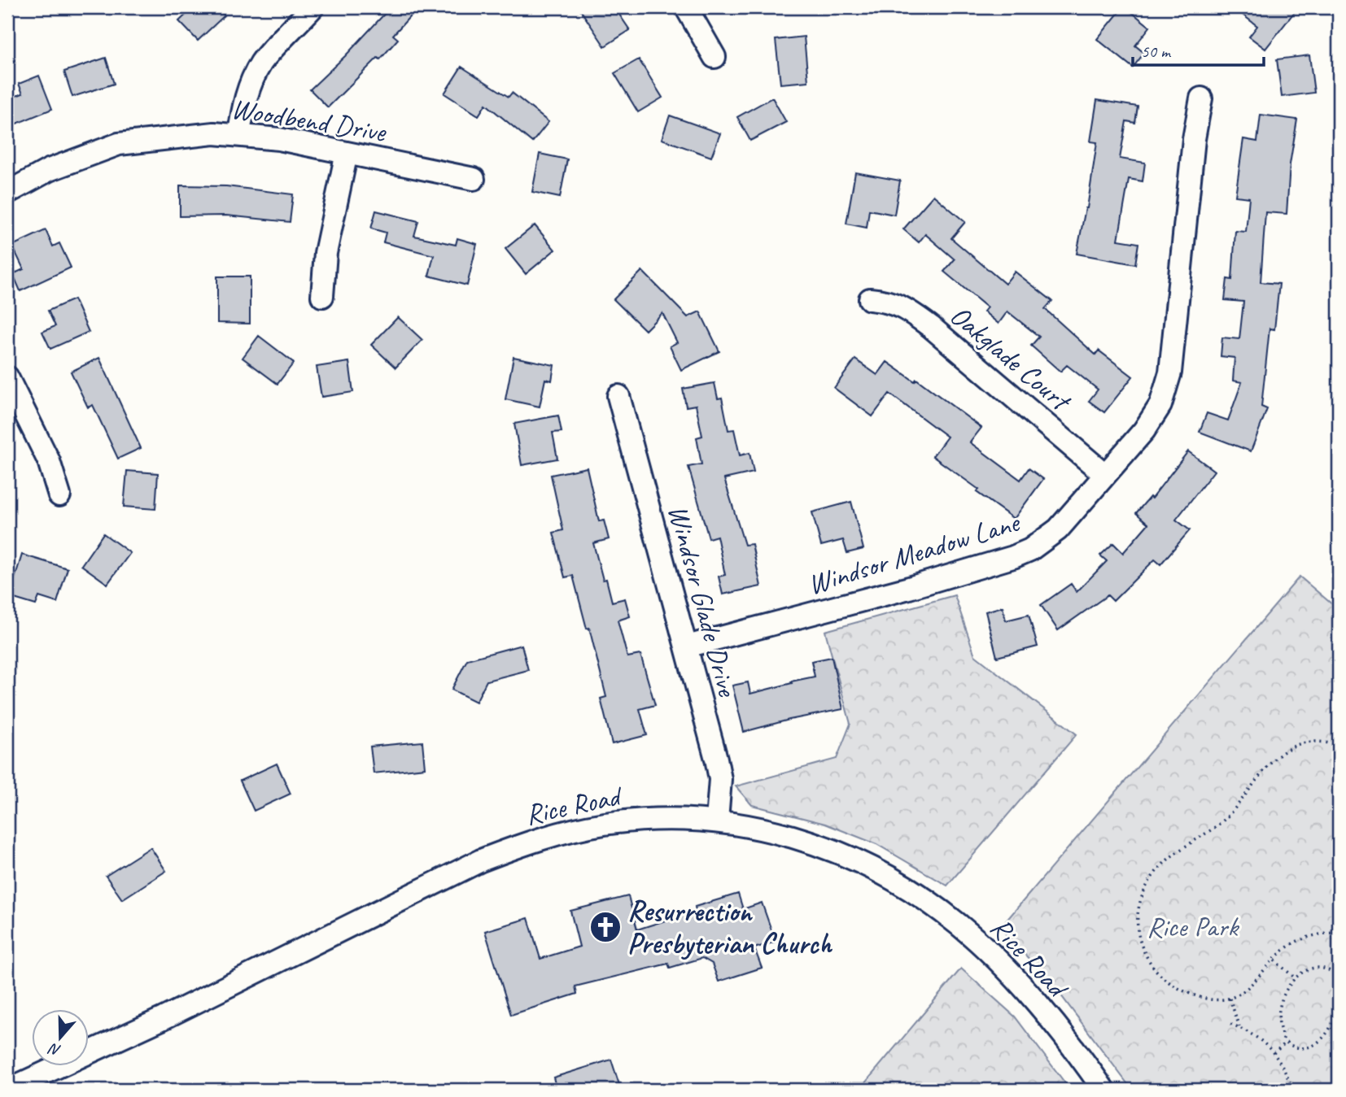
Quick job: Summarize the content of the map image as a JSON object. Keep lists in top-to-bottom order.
{
  "streets": {
    "street": [
      "Woodbend Drive",
      "Oakglade Court",
      "Windsor Meadow Lane",
      "Windsor Glade Drive",
      "Rice Road"
    ]
  },
  "crossings": [
    ["Oakglade Court", "Windsor Meadow Lane"],
    ["Windsor Meadow Lane", "Windsor Glade Drive"],
    ["Windsor Glade Drive", "Rice Road"]
  ],
  "parks": ["Rice Park"],
  "places": {
    "church": ["Resurrection Presbyterian Church"]
  },
  "scale_bar": "50 m",
  "north": "bottom"
}
